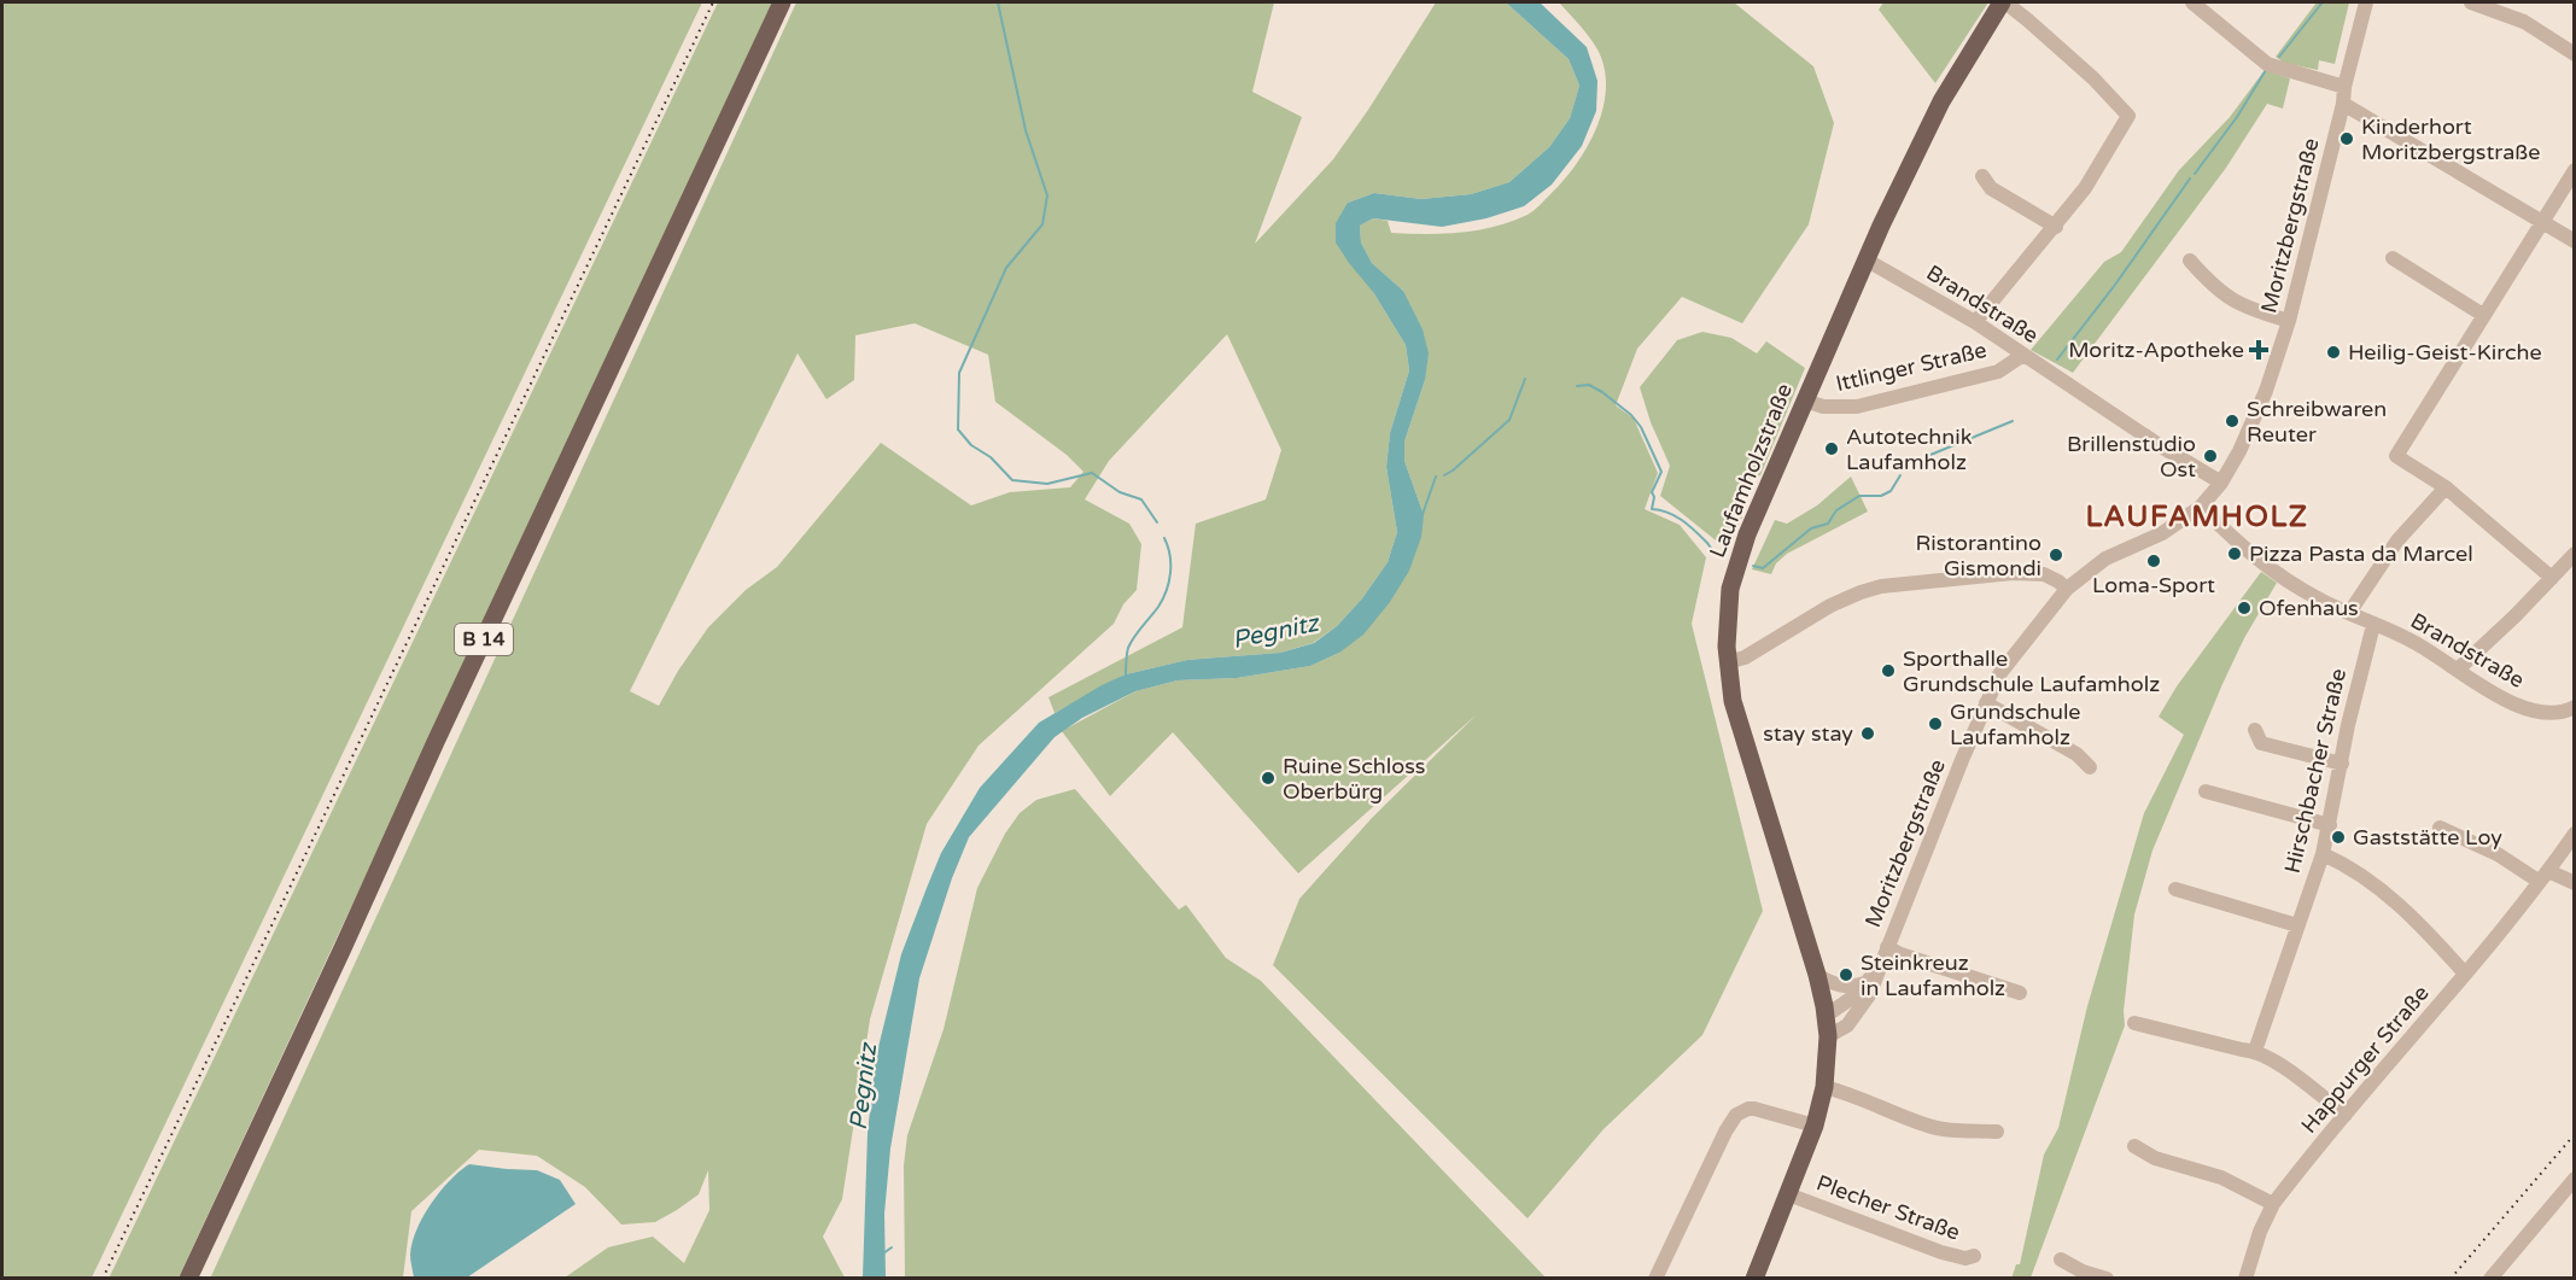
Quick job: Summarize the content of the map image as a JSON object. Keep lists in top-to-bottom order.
{
  "streets": {
    "main road": ["Laufamholzstraße", "B 14"],
    "street": [
      "Moritzbergstraße",
      "Brandstraße",
      "Ittlinger Straße",
      "Hirschbacher Straße",
      "Happurger Straße",
      "Plecher Straße"
    ]
  },
  "crossings": [
    ["Moritzbergstraße", "Brandstraße"],
    ["Moritzbergstraße", "Laufamholzstraße"],
    ["Brandstraße", "Ittlinger Straße"],
    ["Brandstraße", "Laufamholzstraße"],
    ["Brandstraße", "Hirschbacher Straße"],
    ["Ittlinger Straße", "Laufamholzstraße"],
    ["Laufamholzstraße", "Plecher Straße"]
  ],
  "districts": ["LAUFAMHOLZ"],
  "water": ["Pegnitz"],
  "places": {
    "other": [
      "Kinderhort Moritzbergstraße",
      "Heilig-Geist-Kirche",
      "Schreibwaren Reuter",
      "Autotechnik Laufamholz",
      "Brillenstudio Ost",
      "Pizza Pasta da Marcel",
      "Ristorantino Gismondi",
      "Loma-Sport",
      "Ofenhaus",
      "Sporthalle Grundschule Laufamholz",
      "Grundschule Laufamholz",
      "stay stay",
      "Ruine Schloss Oberbürg",
      "Gaststätte Loy",
      "Steinkreuz in Laufamholz"
    ],
    "health": ["Moritz-Apotheke"]
  }
}
